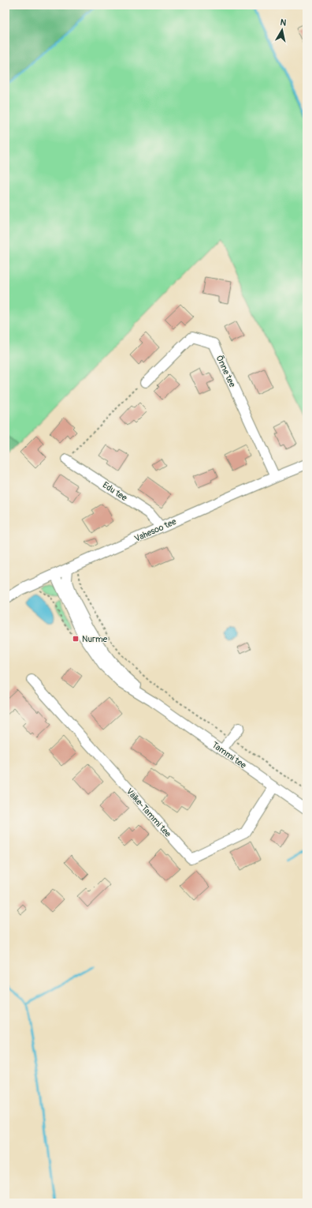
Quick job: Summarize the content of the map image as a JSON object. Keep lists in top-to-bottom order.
{
  "streets": {
    "street": [
      "Õnne tee",
      "Edu tee",
      "Vahesoo tee",
      "Tammi tee",
      "Väike-Tammi tee"
    ]
  },
  "crossings": [
    ["Õnne tee", "Vahesoo tee"],
    ["Edu tee", "Vahesoo tee"],
    ["Vahesoo tee", "Tammi tee"],
    ["Tammi tee", "Väike-Tammi tee"]
  ],
  "places": {
    "transit": ["Nurme"]
  },
  "north": "top"
}
